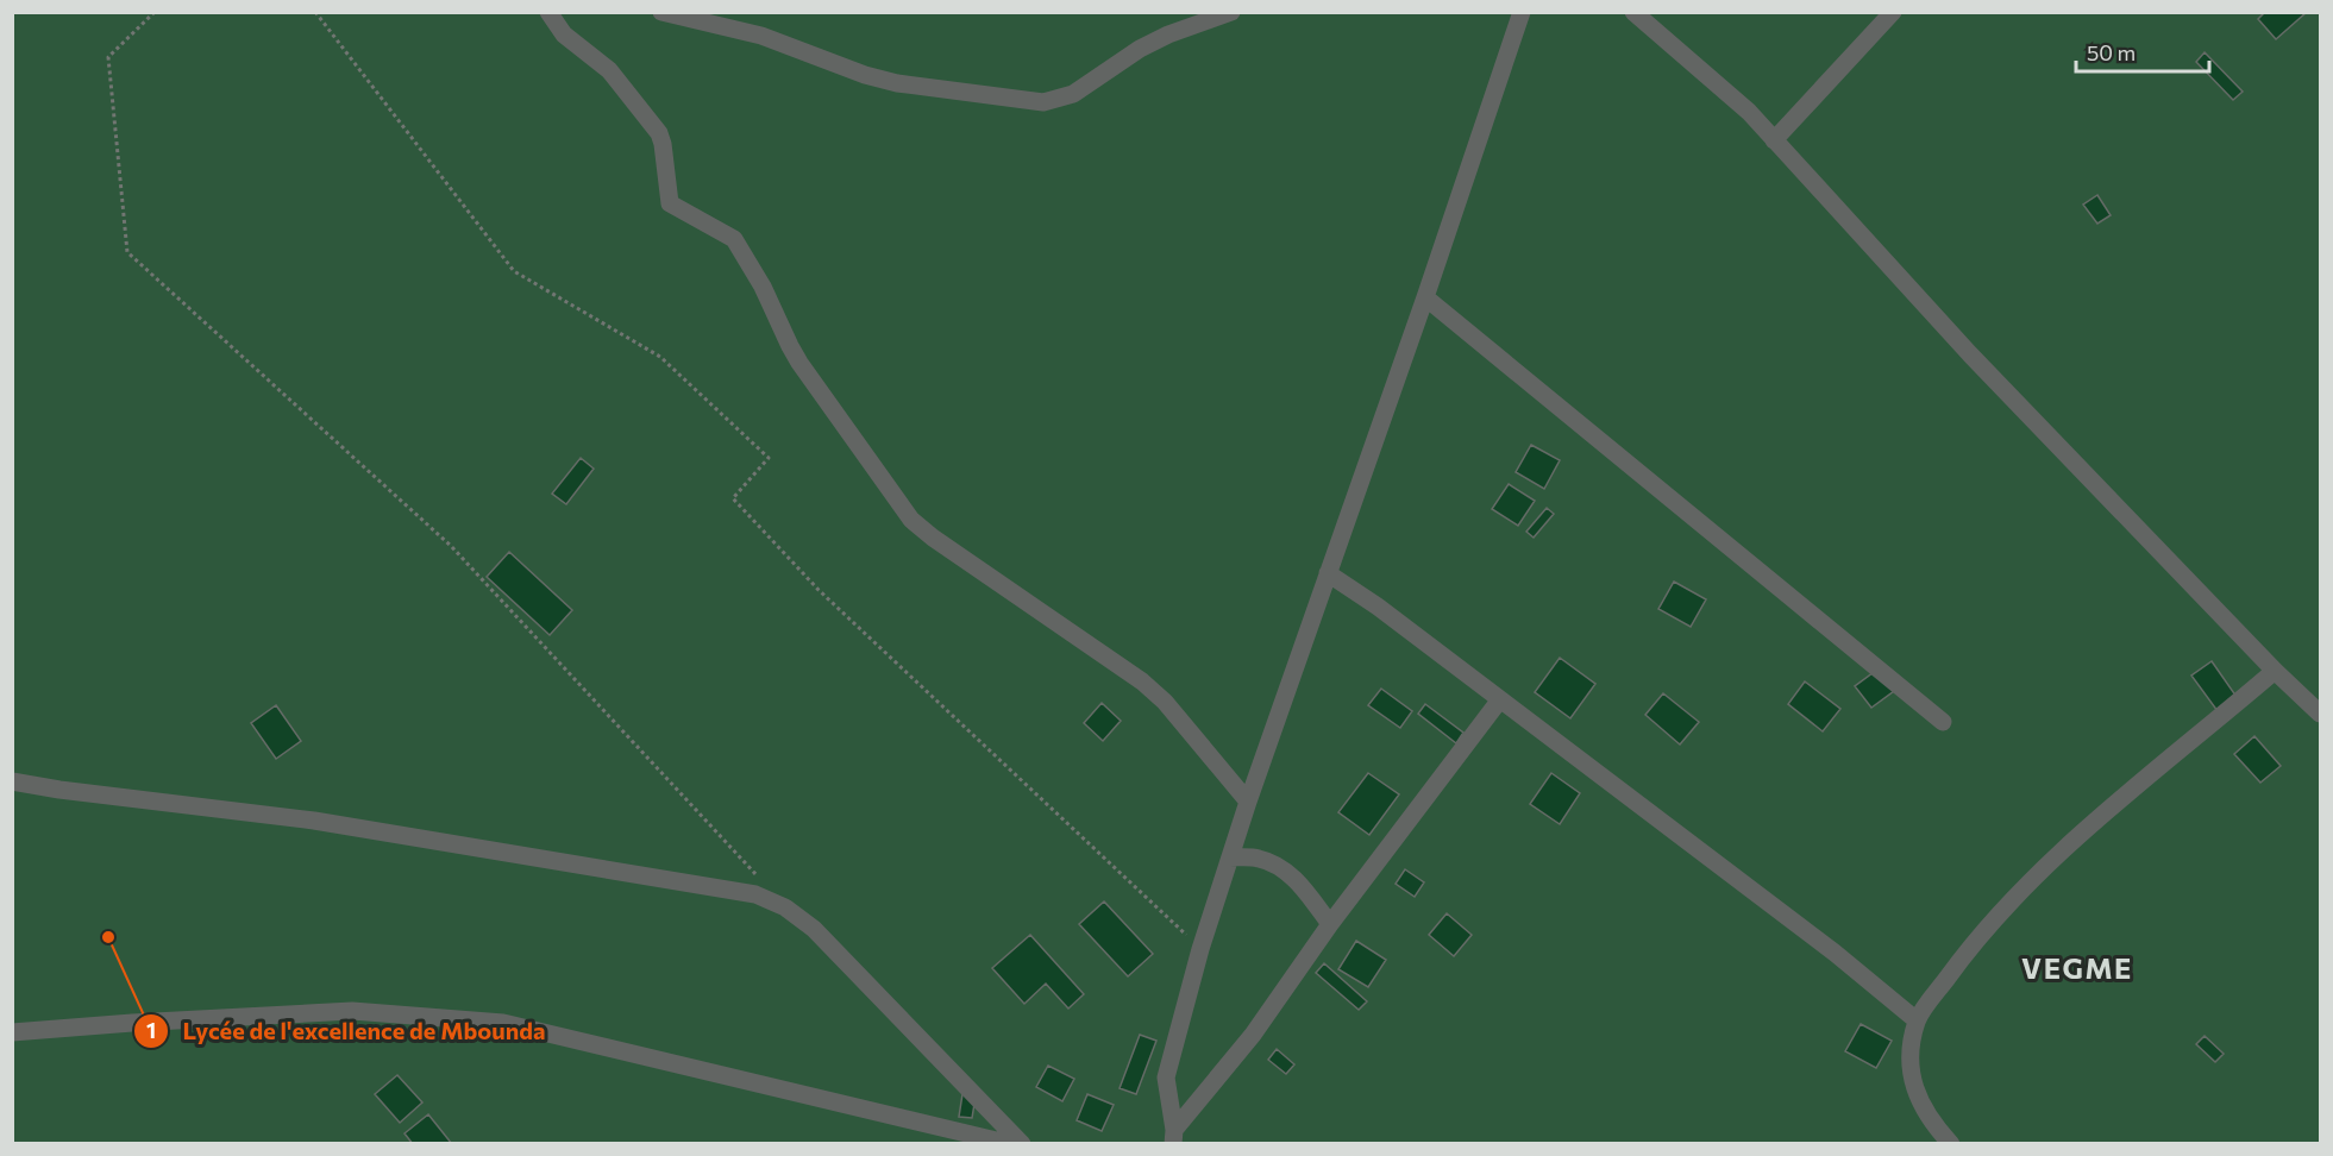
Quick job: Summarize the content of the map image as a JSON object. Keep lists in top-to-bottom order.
{
  "districts": ["VEGME"],
  "places": ["Lycée de l'excellence de Mbounda"],
  "scale_bar": "50 m"
}
